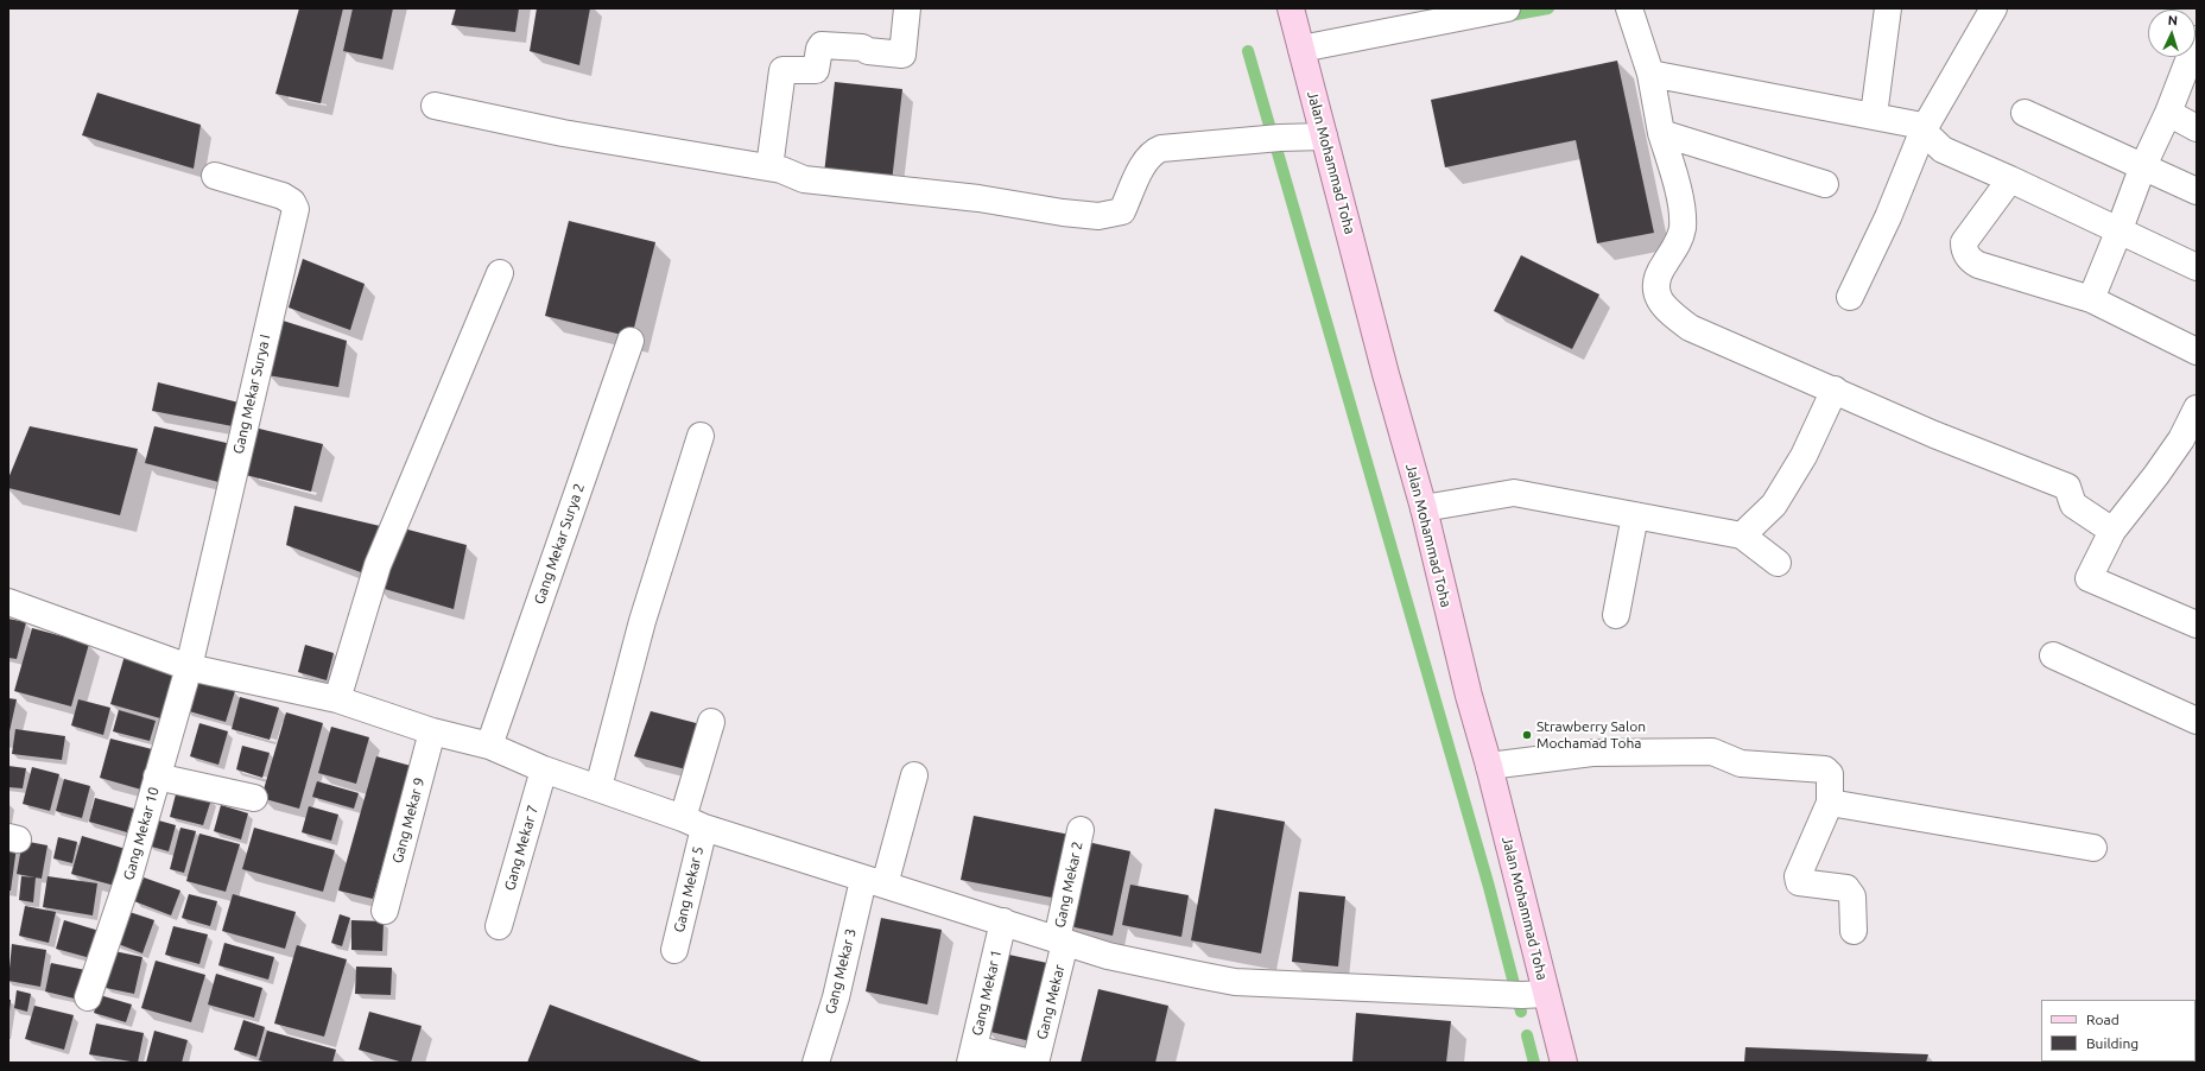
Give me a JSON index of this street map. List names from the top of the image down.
{
  "streets": {
    "main road": ["Jalan Mohammad Toha"],
    "street": [
      "Gang Mekar Surya I",
      "Gang Mekar Surya 2",
      "Gang Mekar 9",
      "Gang Mekar 10",
      "Gang Mekar 7",
      "Gang Mekar 2",
      "Gang Mekar 5",
      "Gang Mekar 3",
      "Gang Mekar 1",
      "Gang Mekar"
    ]
  },
  "crossings": [
    ["Gang Mekar Surya I", "Gang Mekar 10"],
    ["Gang Mekar 2", "Gang Mekar"]
  ],
  "places": ["Strawberry Salon Mochamad Toha"],
  "legend": ["Road", "Building"],
  "north": "top"
}
